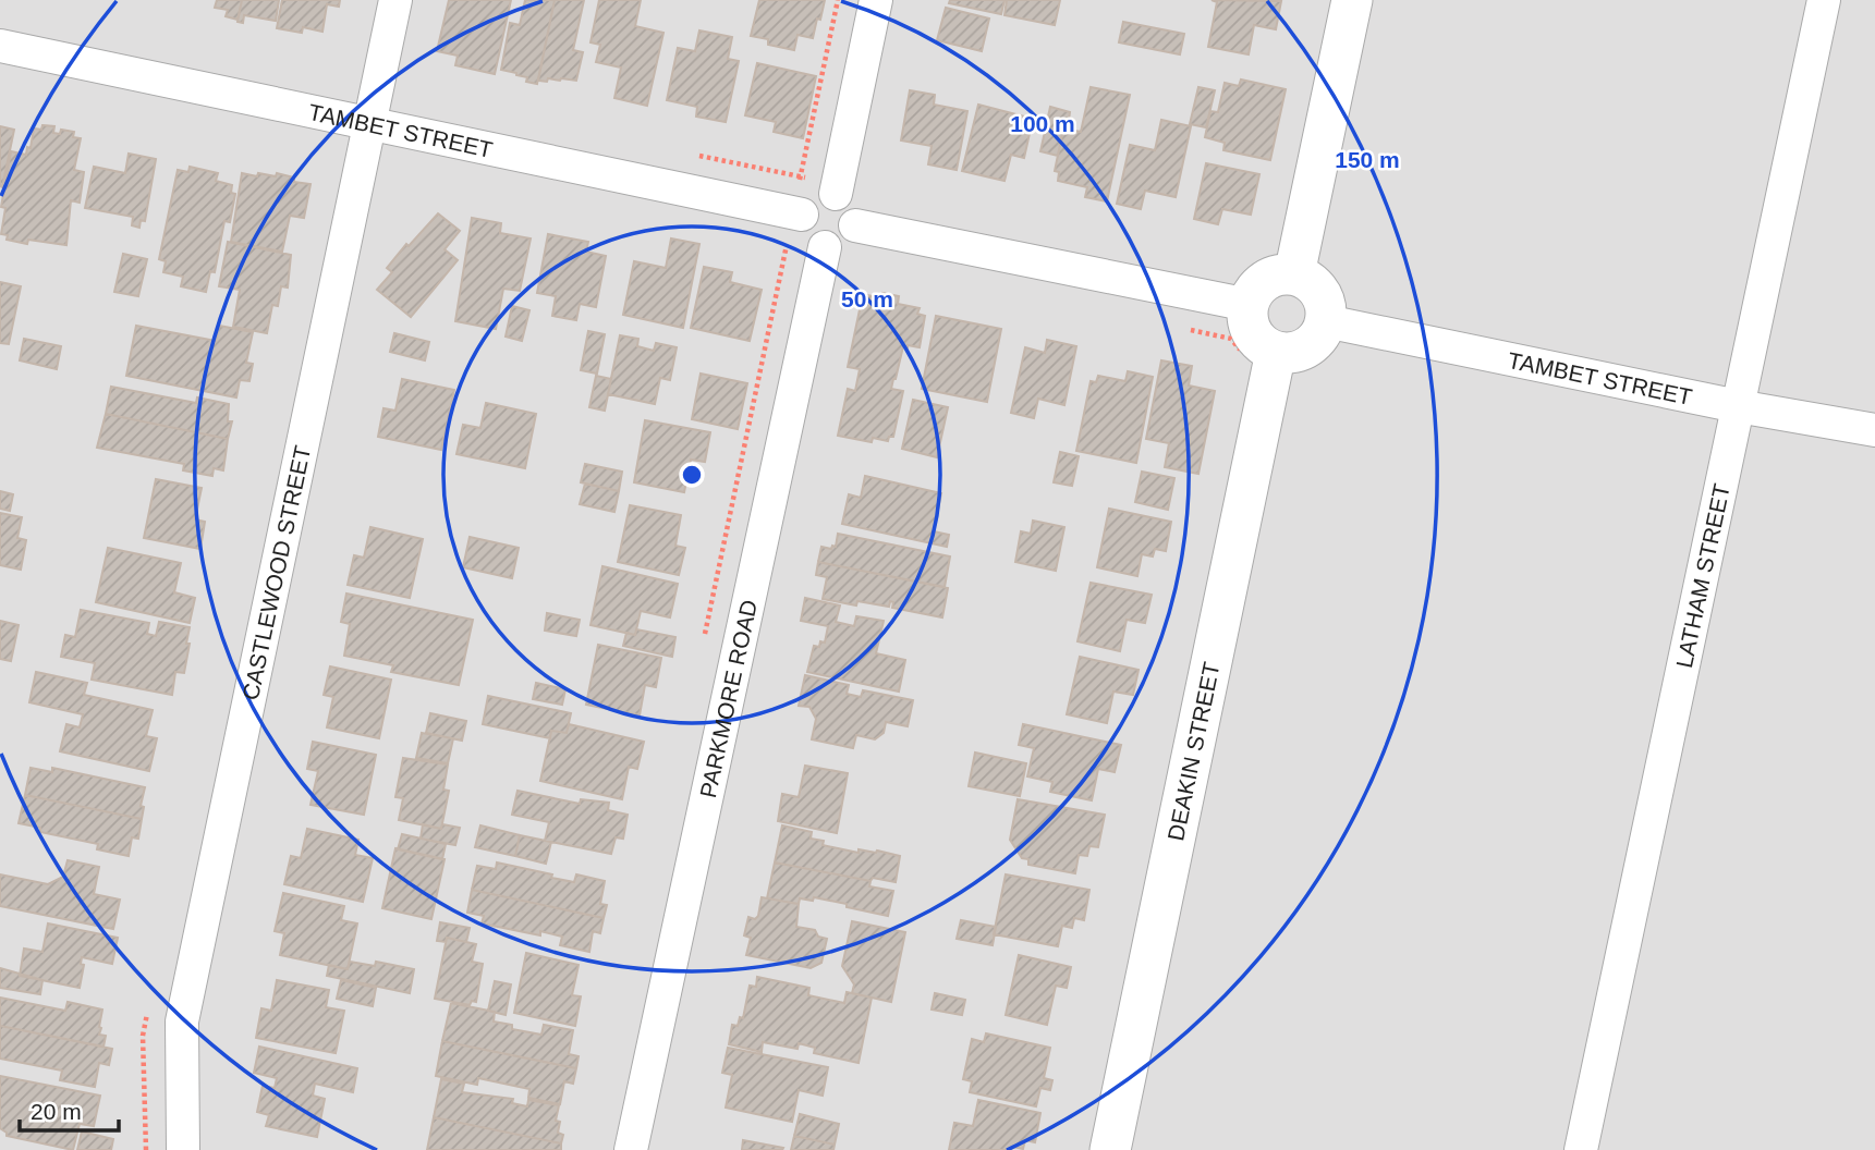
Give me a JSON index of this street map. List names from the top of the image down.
{
  "streets": {
    "street": [
      "TAMBET STREET",
      "CASTLEWOOD STREET",
      "LATHAM STREET",
      "PARKMORE ROAD",
      "DEAKIN STREET"
    ]
  },
  "crossings": [
    ["TAMBET STREET", "CASTLEWOOD STREET"],
    ["TAMBET STREET", "LATHAM STREET"],
    ["TAMBET STREET", "PARKMORE ROAD"],
    ["TAMBET STREET", "DEAKIN STREET"]
  ],
  "scale_bar": "20 m",
  "rings": ["100 m", "150 m", "50 m"]
}
